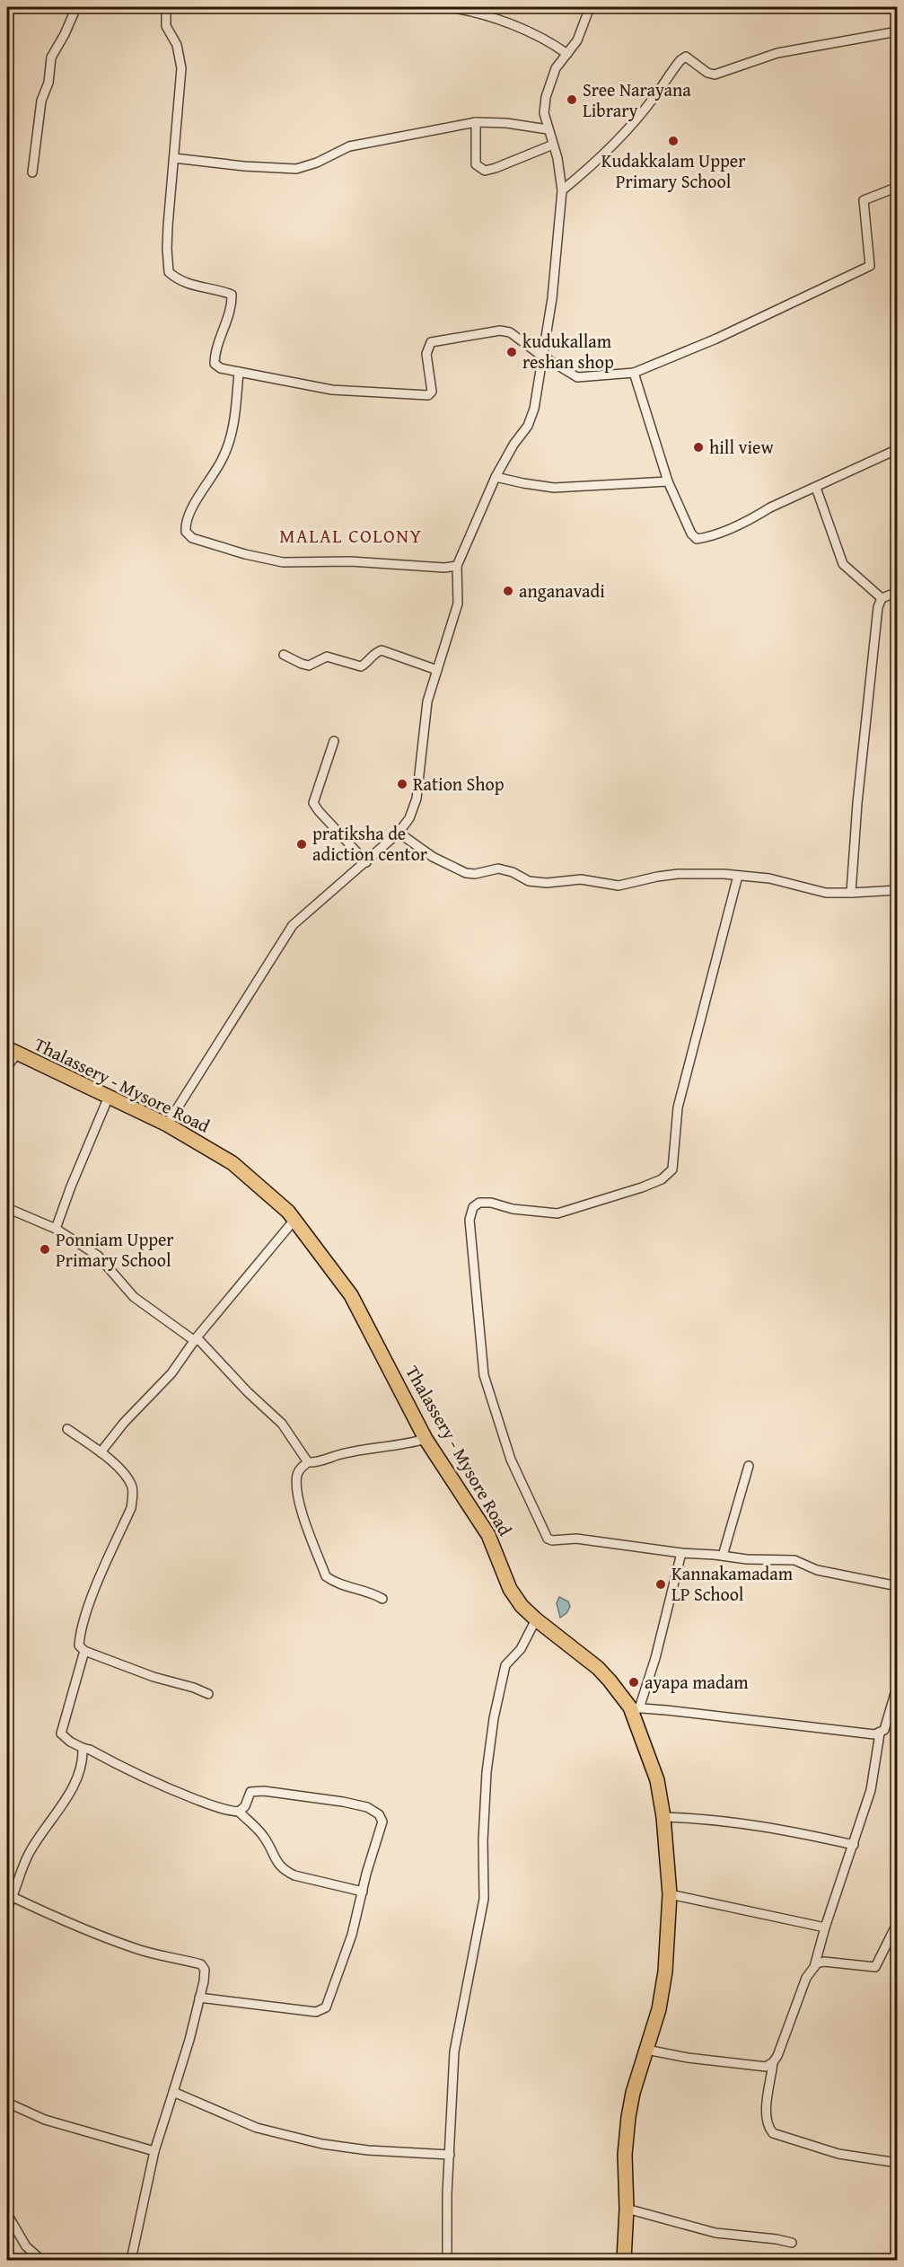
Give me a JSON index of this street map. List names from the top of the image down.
{
  "streets": {
    "main road": ["Thalassery - Mysore Road"]
  },
  "districts": ["MALAL COLONY"],
  "places": [
    "Sree Narayana Library",
    "Kudakkalam Upper Primary School",
    "kudukallam reshan shop",
    "hill view",
    "anganavadi",
    "Ration Shop",
    "pratiksha de adiction centor",
    "Ponniam Upper Primary School",
    "Kannakamadam LP School",
    "ayapa madam"
  ]
}
